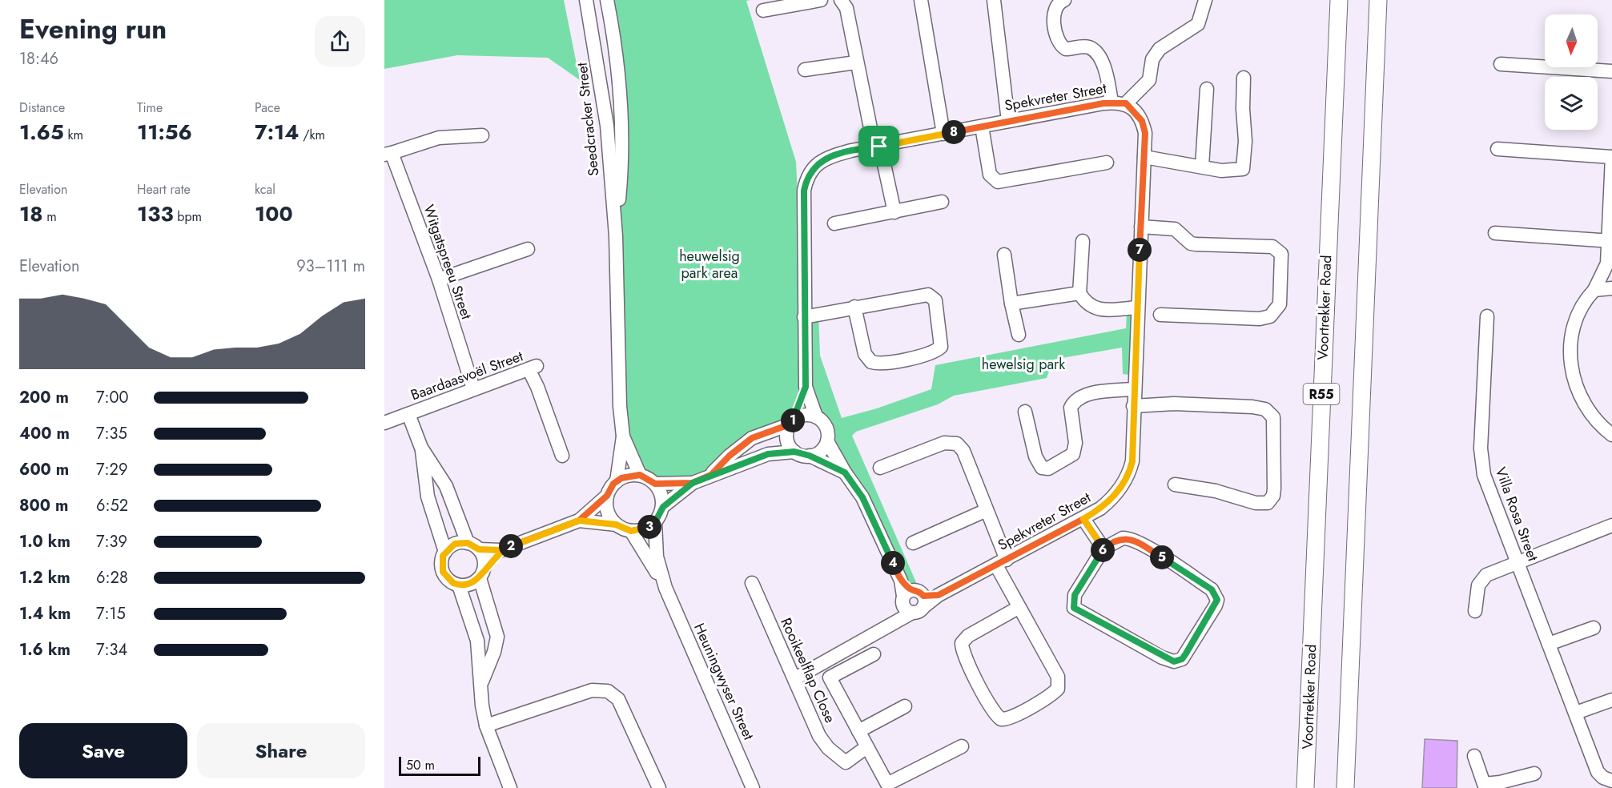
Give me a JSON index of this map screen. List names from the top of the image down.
{
  "streets": {
    "main road": ["Voortrekker Road", "R55"],
    "street": [
      "Spekvreter Street",
      "Seedcracker Street",
      "Witgatspreeu Street",
      "Baardaasvoël Street",
      "Villa Rosa Street",
      "Rooikeelflap Close",
      "Heuningwyser Street"
    ]
  },
  "crossings": [
    ["Spekvreter Street", "Rooikeelflap Close"],
    ["Seedcracker Street", "Heuningwyser Street"],
    ["Witgatspreeu Street", "Baardaasvoël Street"]
  ],
  "parks": ["heuwelsig park area", "hewelsig park"],
  "scale_bar": "50 m",
  "north": "bottom",
  "page": {
    "heading": ["Evening run", "18:46"],
    "stats": [
      ["Distance", "1.65 km"],
      ["Time", "11:56"],
      ["Pace", "7:14 /km"],
      ["Elevation", "18 m"],
      ["Heart rate", "133 bpm"],
      ["kcal", "100"]
    ],
    "pins": [
      "8",
      "7",
      "1",
      "3",
      "2",
      "6",
      "5",
      "4"
    ],
    "chart": ["Elevation", "93–111 m"],
    "list": [
      {
        "name": "200 m",
        "note": "7:00"
      },
      {
        "name": "400 m",
        "note": "7:35"
      },
      {
        "name": "600 m",
        "note": "7:29"
      },
      {
        "name": "800 m",
        "note": "6:52"
      },
      {
        "name": "1.0 km",
        "note": "7:39"
      },
      {
        "name": "1.2 km",
        "note": "6:28"
      },
      {
        "name": "1.4 km",
        "note": "7:15"
      },
      {
        "name": "1.6 km",
        "note": "7:34"
      }
    ],
    "buttons": ["Save", "Share"],
    "scale": "50 m"
  }
}
